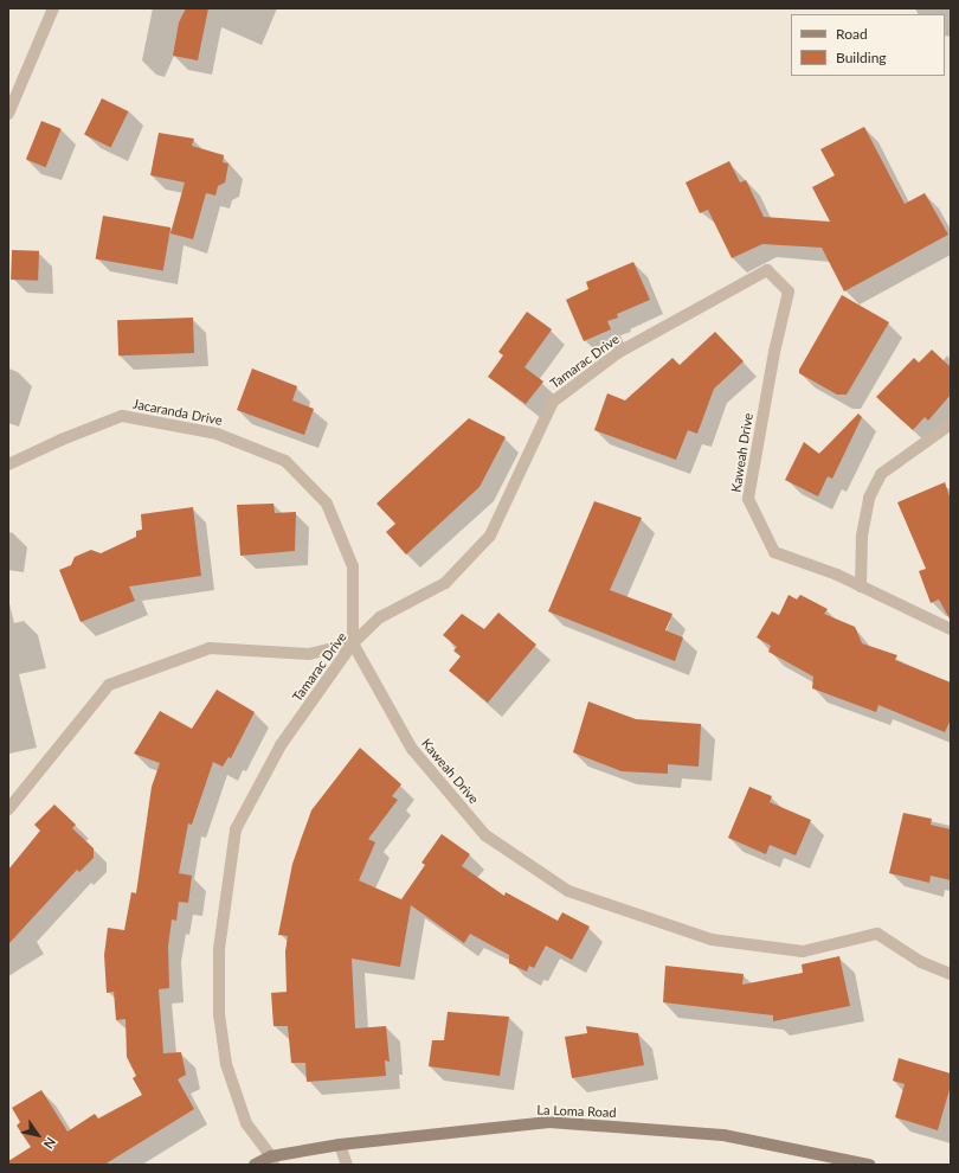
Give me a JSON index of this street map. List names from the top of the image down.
{
  "streets": {
    "street": [
      "Tamarac Drive",
      "Jacaranda Drive",
      "Kaweah Drive",
      "La Loma Road"
    ]
  },
  "crossings": [
    ["Tamarac Drive", "Jacaranda Drive"],
    ["Tamarac Drive", "Kaweah Drive"],
    ["Tamarac Drive", "La Loma Road"],
    ["Jacaranda Drive", "Kaweah Drive"]
  ],
  "legend": ["Road", "Building"],
  "north": "bottom right"
}
